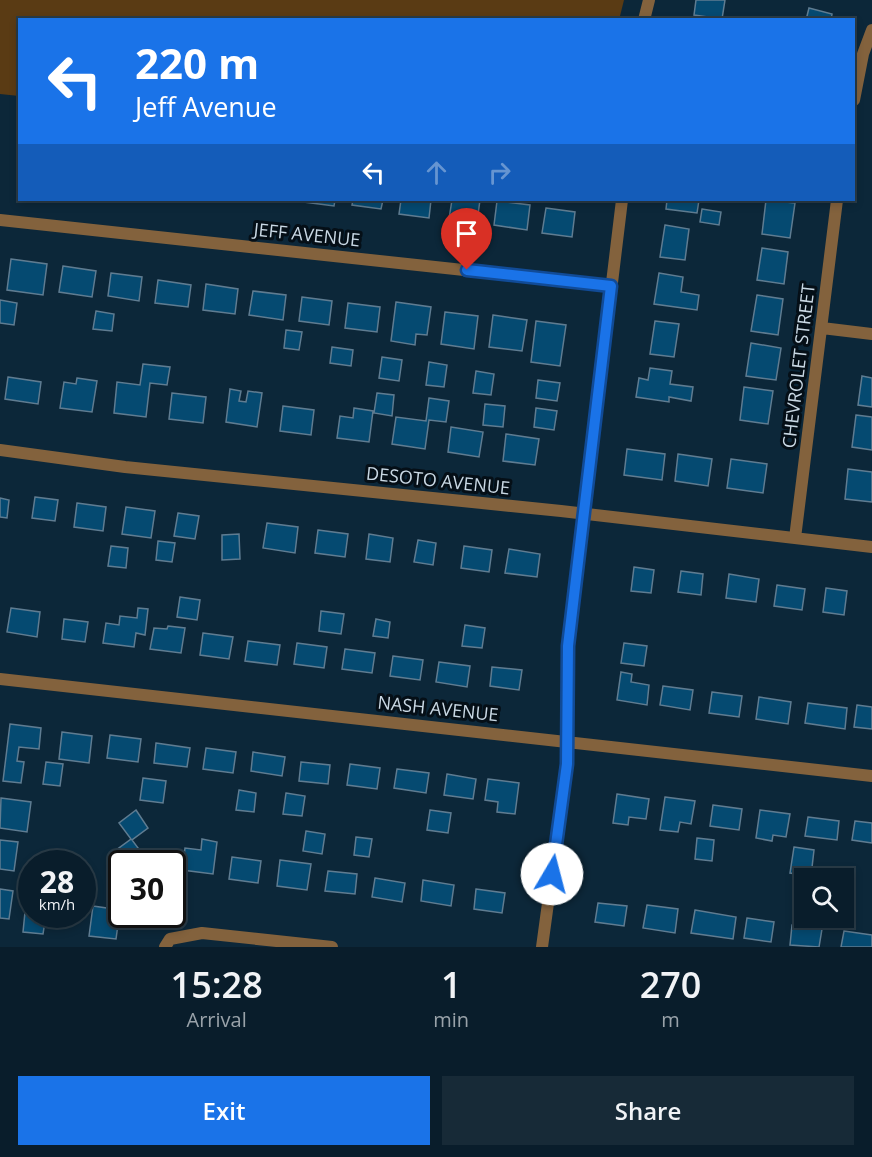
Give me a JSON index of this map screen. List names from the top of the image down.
{
  "streets": {
    "street": [
      "JEFF AVENUE",
      "CHEVROLET STREET",
      "DESOTO AVENUE",
      "NASH AVENUE"
    ]
  },
  "crossings": [
    ["CHEVROLET STREET", "DESOTO AVENUE"]
  ],
  "page": {
    "turn": ["220 m", "Jeff Avenue"],
    "speed": "28 km/h",
    "limit": "30",
    "eta": [
      "15:28",
      "Arrival",
      "1",
      "min",
      "270",
      "m"
    ],
    "buttons": ["Exit", "Share"]
  }
}
